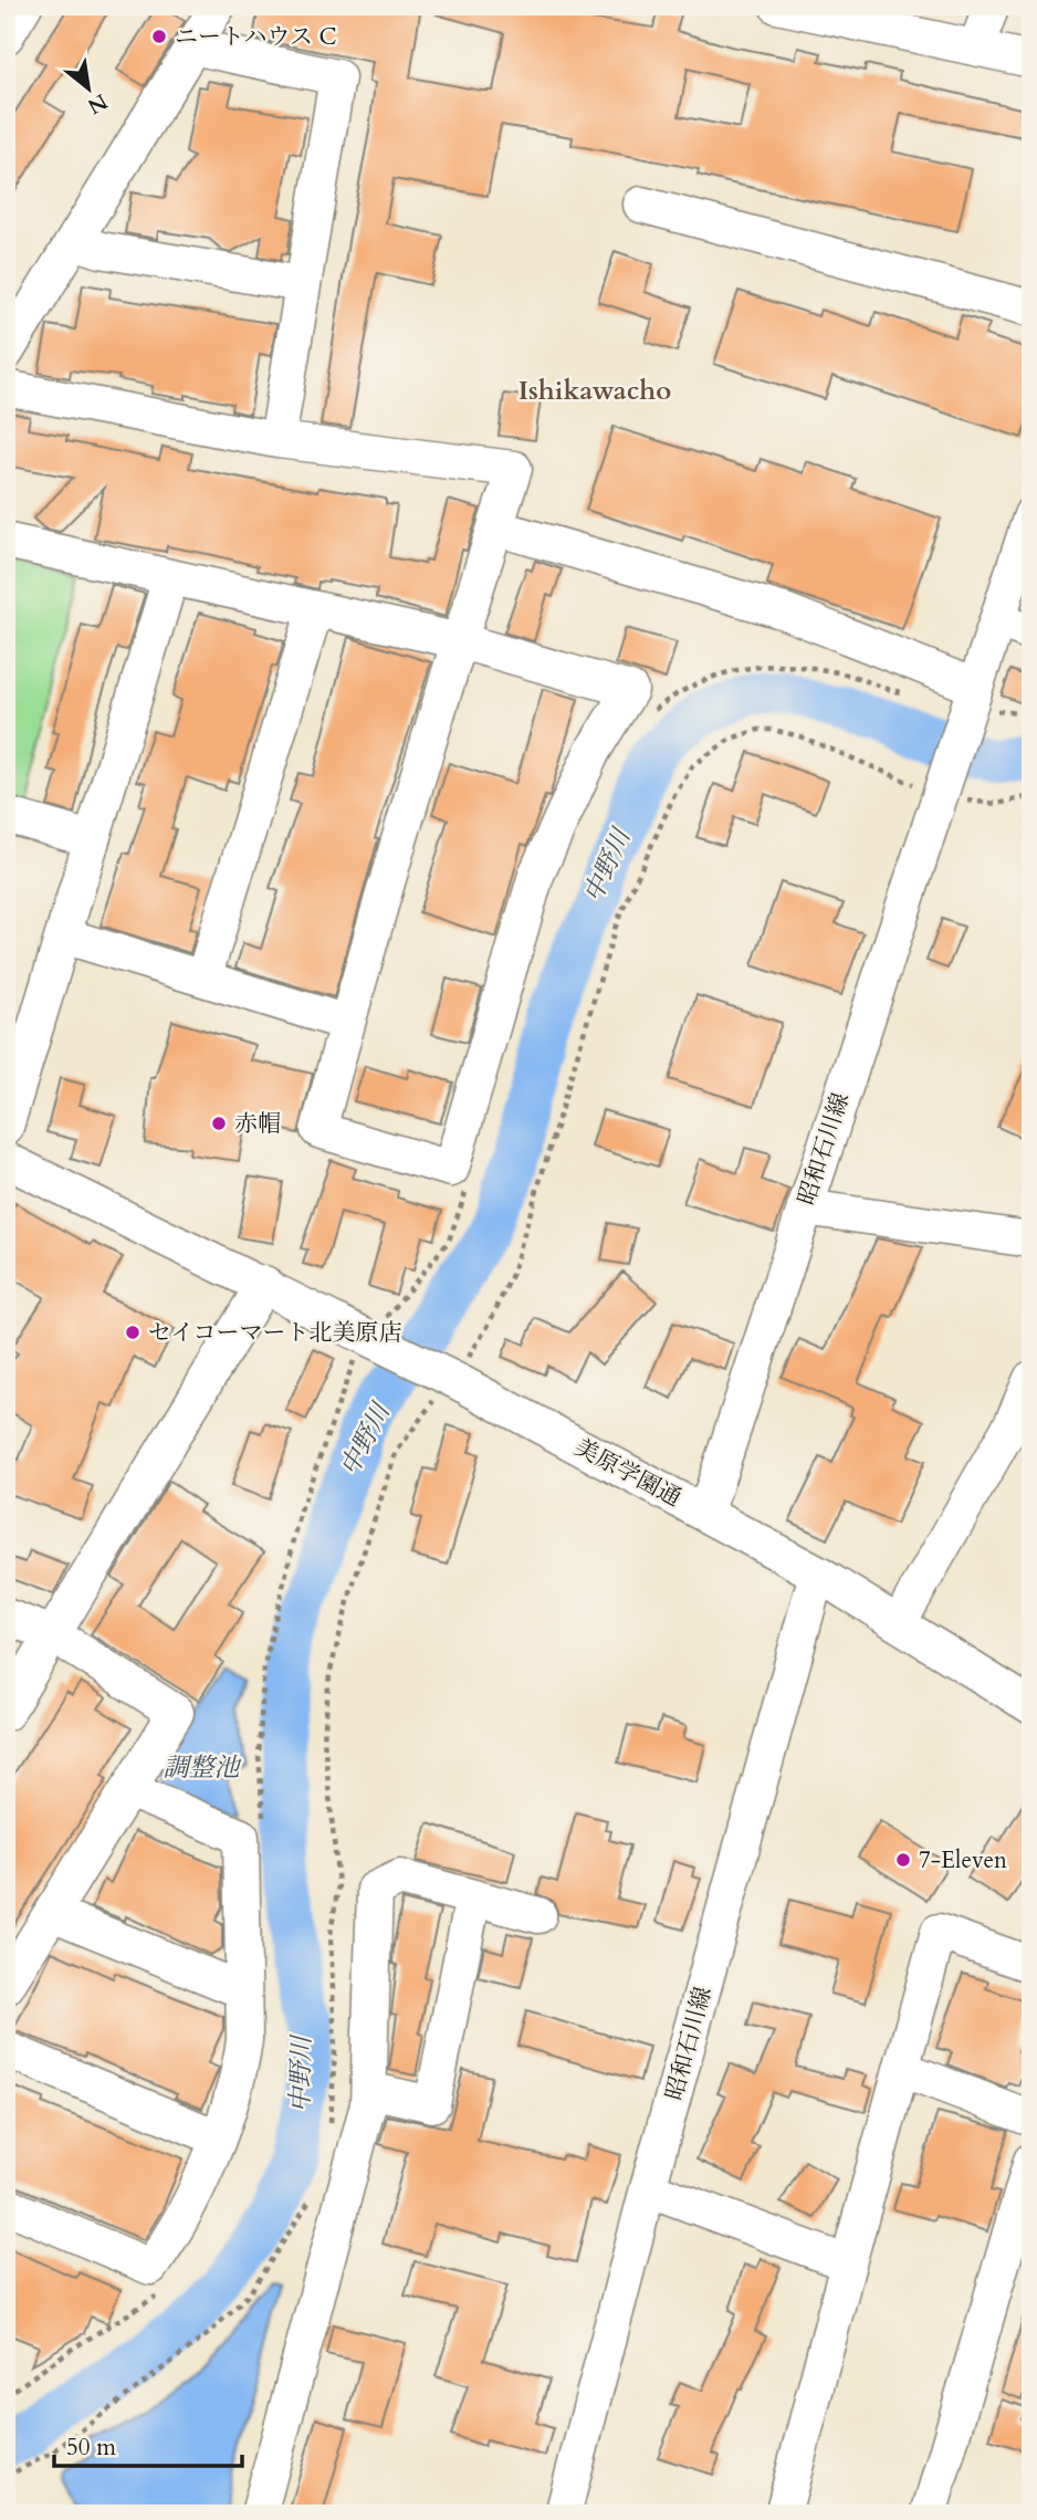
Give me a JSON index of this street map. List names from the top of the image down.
{
  "streets": {
    "street": ["昭和石川線", "美原学園通"]
  },
  "crossings": [
    ["昭和石川線", "美原学園通"]
  ],
  "districts": ["Ishikawacho"],
  "water": ["中野川", "調整池"],
  "places": [
    "ニートハウス C",
    "赤帽",
    "セイコーマート北美原店",
    "7-Eleven"
  ],
  "scale_bar": "50 m",
  "north": "bottom right"
}
